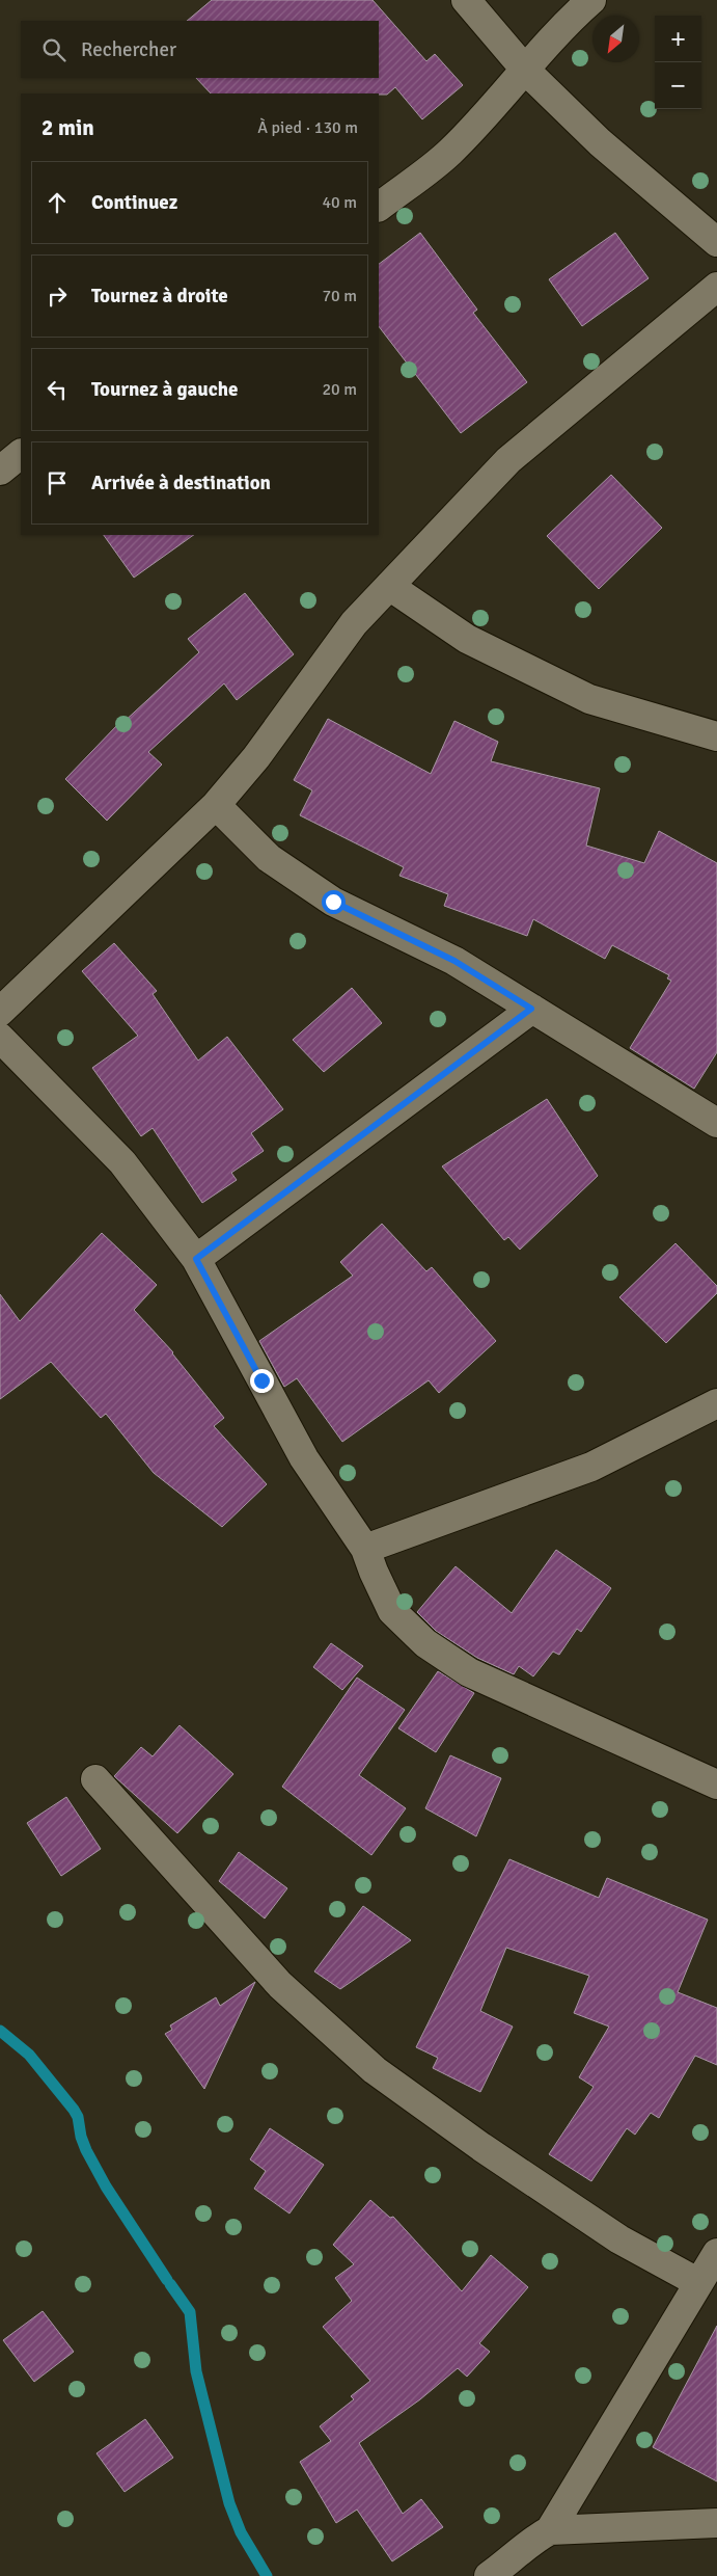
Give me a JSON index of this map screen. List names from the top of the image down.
{
  "north": "bottom left",
  "page": {
    "map_buttons": ["+", "−"],
    "search": "Rechercher",
    "heading": ["2 min", "À pied · 130 m"],
    "list": [
      ["Continuez", "40 m"],
      ["Tournez à droite", "70 m"],
      ["Tournez à gauche", "20 m"],
      "Arrivée à destination"
    ]
  }
}
